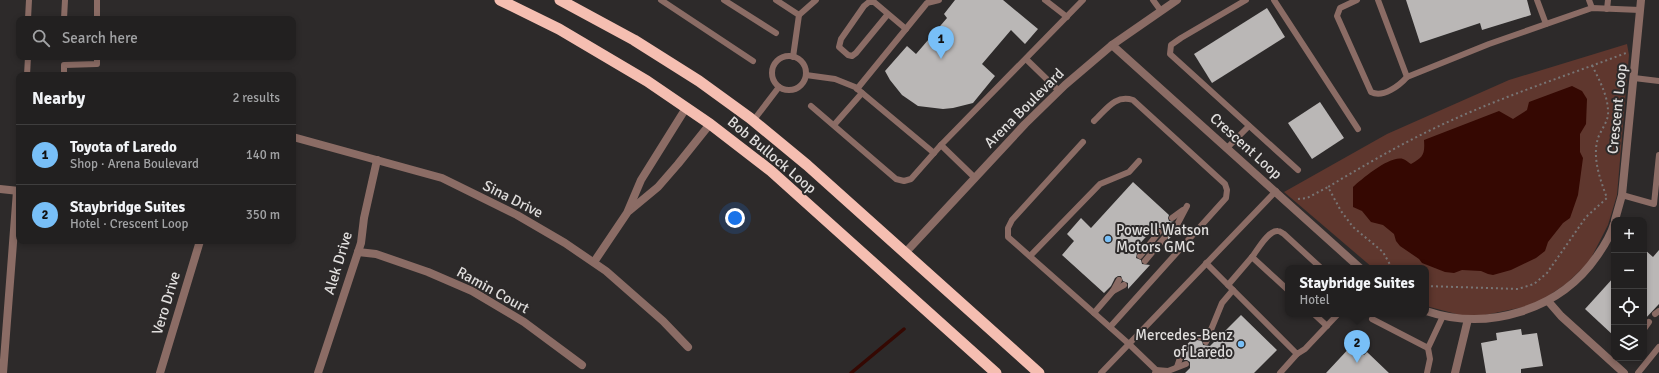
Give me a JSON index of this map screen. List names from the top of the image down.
{
  "streets": {
    "highway": ["Bob Bullock Loop"],
    "street": [
      "Arena Boulevard",
      "Crescent Loop",
      "Sina Drive",
      "Alek Drive",
      "Ramin Court",
      "Vero Drive"
    ]
  },
  "crossings": [
    ["Arena Boulevard", "Crescent Loop"],
    ["Arena Boulevard", "Bob Bullock Loop"],
    ["Sina Drive", "Alek Drive"],
    ["Alek Drive", "Ramin Court"]
  ],
  "places": ["Powell Watson Motors GMC", "Mercedes-Benz of Laredo"],
  "page": {
    "search": "Search here",
    "pins": ["1", "2"],
    "heading": ["Nearby", "2 results"],
    "list": [
      {
        "mark": "1",
        "name": "Toyota of Laredo",
        "note": "Shop · Arena Boulevard",
        "value": "140 m"
      },
      {
        "mark": "2",
        "name": "Staybridge Suites",
        "note": "Hotel · Crescent Loop",
        "value": "350 m"
      }
    ],
    "map_buttons": ["+", "−"],
    "popup": ["Staybridge Suites", "Hotel"]
  }
}
